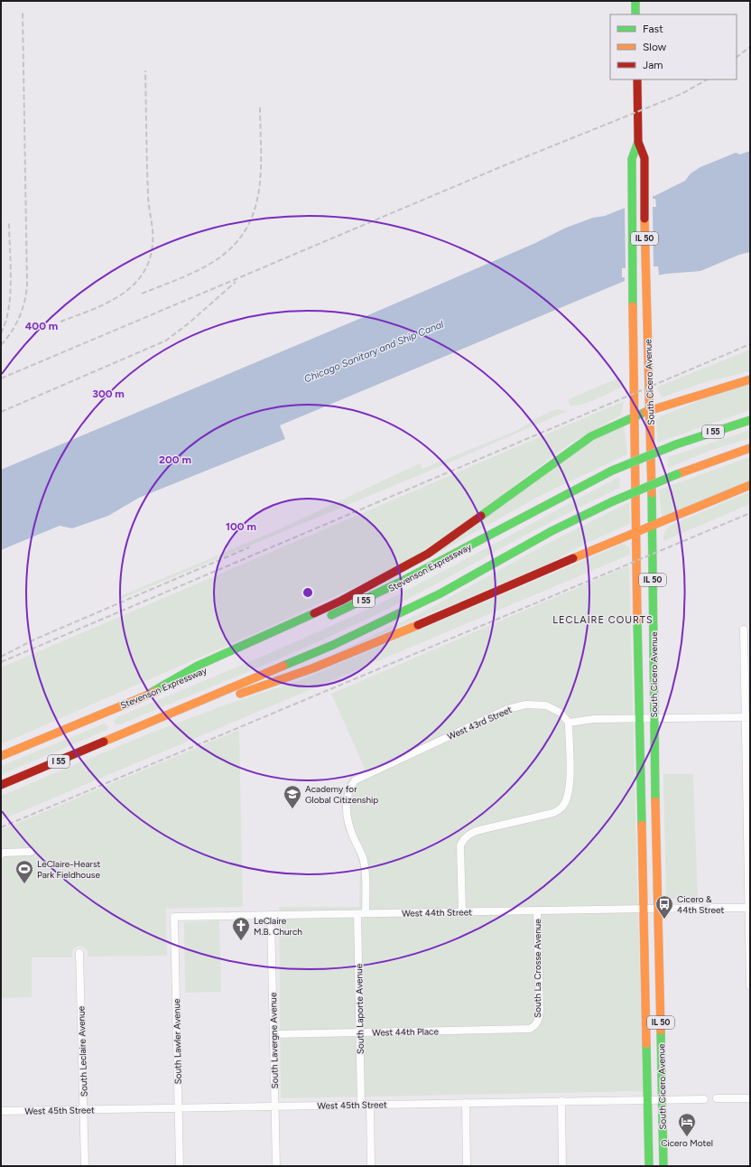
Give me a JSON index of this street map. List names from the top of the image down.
{
  "streets": {
    "main road": [
      "IL 50",
      "South Cicero Avenue",
      "I 55",
      "Stevenson Expressway"
    ],
    "street": [
      "West 43rd Street",
      "West 44th Street",
      "South La Crosse Avenue",
      "South Laporte Avenue",
      "West 44th Place",
      "South Lavergne Avenue",
      "South Lawler Avenue",
      "South Leclaire Avenue",
      "West 45th Street"
    ]
  },
  "crossings": [
    ["South Cicero Avenue", "West 44th Street"],
    ["South Cicero Avenue", "West 45th Street"],
    ["West 43rd Street", "West 44th Street"],
    ["West 44th Street", "South La Crosse Avenue"],
    ["West 44th Street", "South Laporte Avenue"],
    ["West 44th Street", "South Lavergne Avenue"],
    ["West 44th Street", "South Lawler Avenue"],
    ["South La Crosse Avenue", "West 44th Place"],
    ["South Laporte Avenue", "West 44th Place"],
    ["South Laporte Avenue", "West 45th Street"],
    ["West 44th Place", "South Lavergne Avenue"],
    ["South Lavergne Avenue", "West 45th Street"],
    ["South Lawler Avenue", "West 45th Street"],
    ["South Leclaire Avenue", "West 45th Street"]
  ],
  "districts": ["LECLAIRE COURTS"],
  "water": ["Chicago Sanitary and Ship Canal"],
  "places": {
    "school or university": ["Academy for Global Citizenship"],
    "sports": ["LeClaire-Hearst Park Fieldhouse"],
    "bus stop": ["Cicero & 44th Street"],
    "church": ["LeClaire M.B. Church"],
    "hotel": ["Cicero Motel"]
  },
  "legend": ["Fast", "Slow", "Jam"],
  "rings": [
    "400 m",
    "300 m",
    "200 m",
    "100 m"
  ]
}
